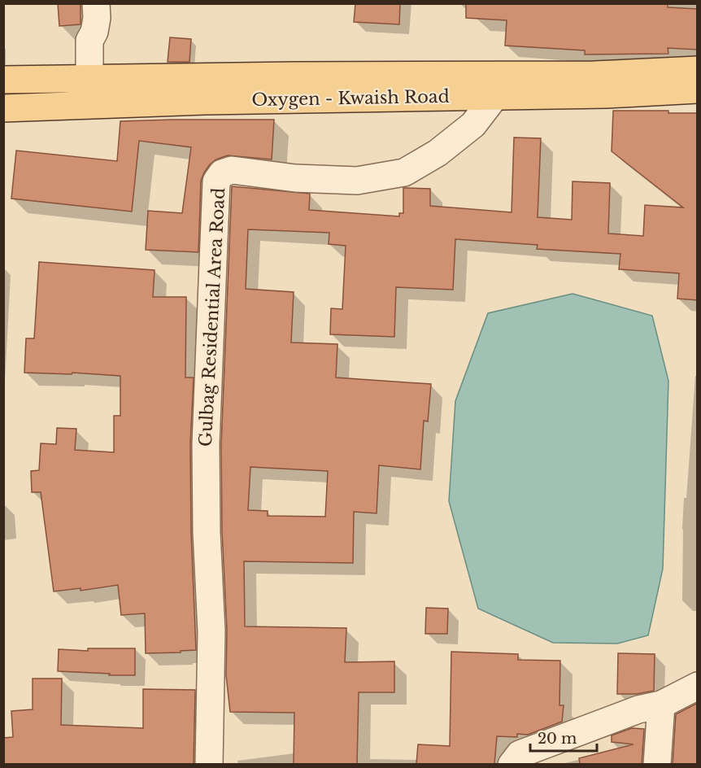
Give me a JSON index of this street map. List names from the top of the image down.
{
  "streets": {
    "main road": ["Oxygen - Kwaish Road"],
    "street": ["Gulbag Residential Area Road"]
  },
  "crossings": [
    ["Oxygen - Kwaish Road", "Gulbag Residential Area Road"]
  ],
  "scale_bar": "20 m"
}
